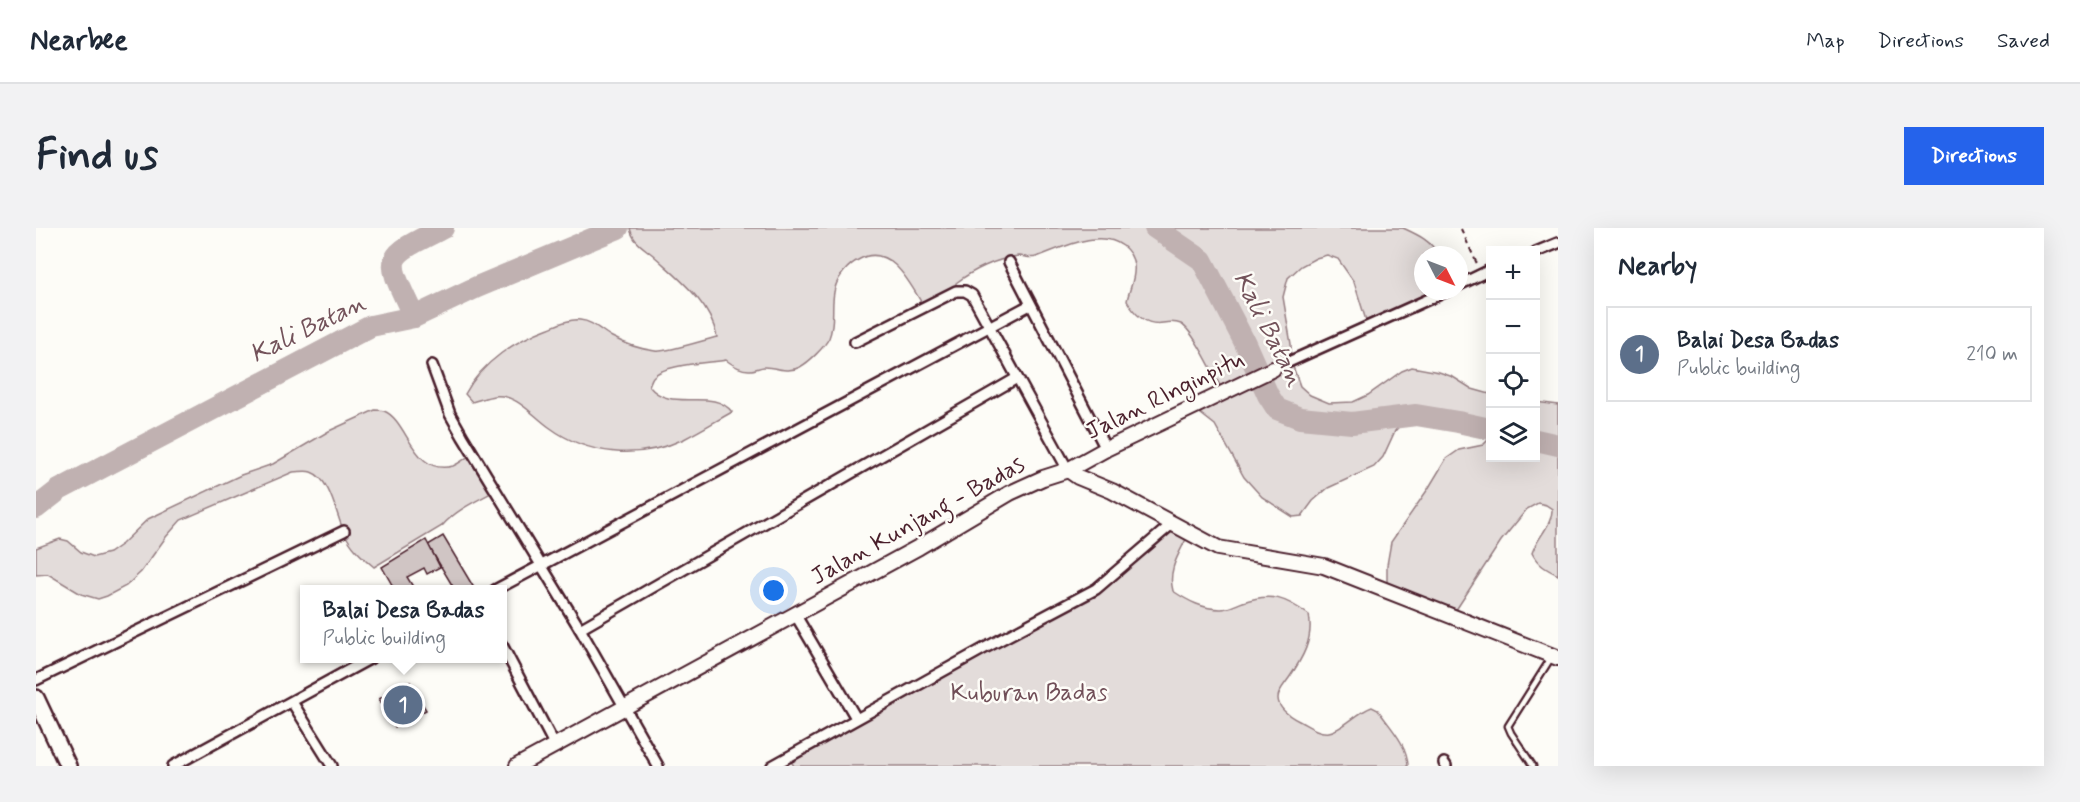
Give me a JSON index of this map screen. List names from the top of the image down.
{
  "streets": {
    "main road": ["Jalan RInginpitu", "Jalan Kunjang - Badas"]
  },
  "crossings": [
    ["Jalan RInginpitu", "Jalan Kunjang - Badas"]
  ],
  "water": ["Kali Batan"],
  "parks": ["Kuburan Badas"],
  "north": "bottom right",
  "page": {
    "header": "Nearbee",
    "nav": ["Map", "Directions", "Saved"],
    "buttons": "Directions",
    "title": "Find us",
    "heading": "Nearby",
    "map_buttons": ["+", "−"],
    "list": [
      {
        "mark": "1",
        "name": "Balai Desa Badas",
        "note": "Public building",
        "value": "210 m"
      }
    ],
    "popup": ["Balai Desa Badas", "Public building"],
    "pins": "1"
  }
}
